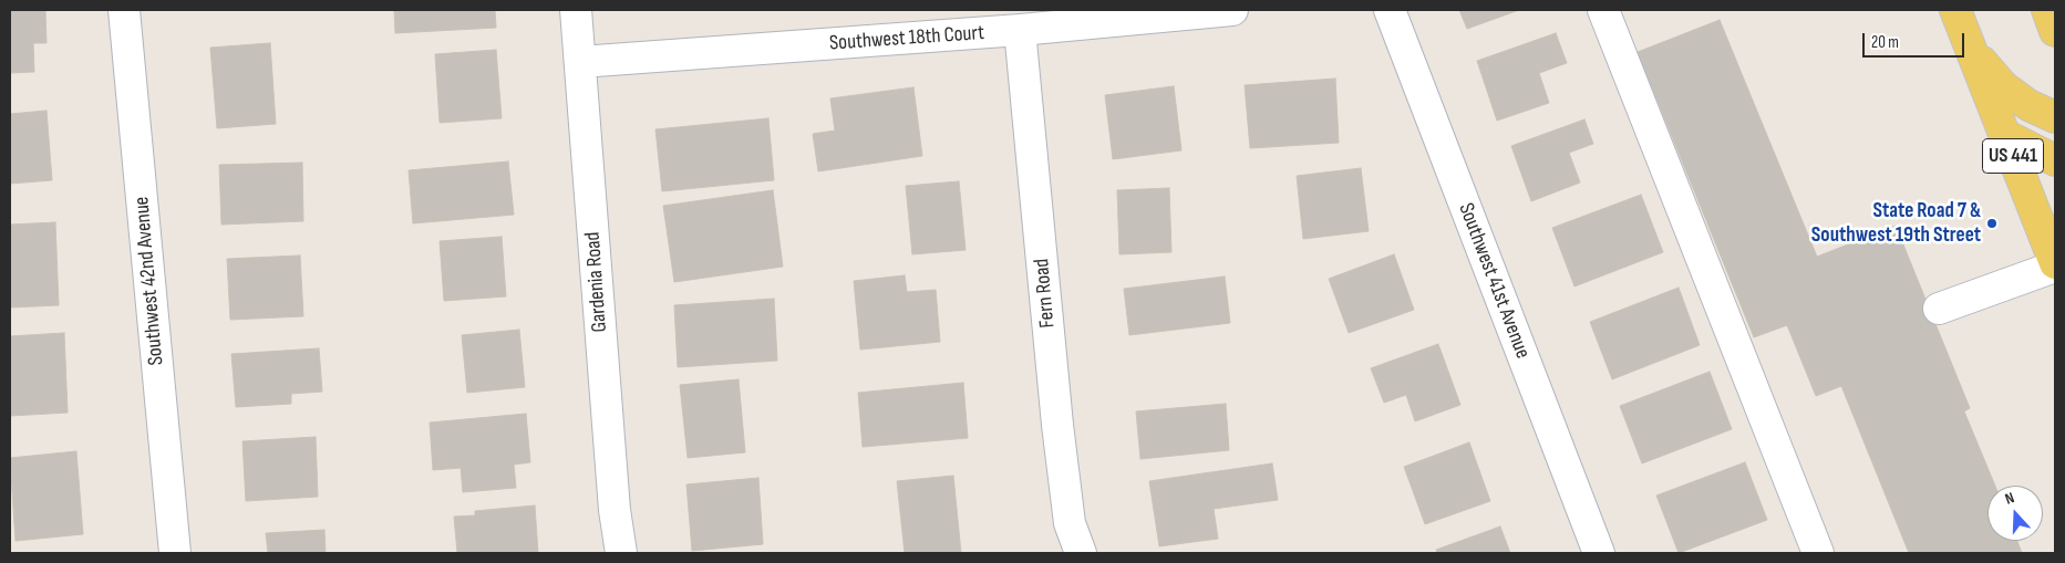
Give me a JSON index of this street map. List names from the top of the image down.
{
  "streets": {
    "main road": ["US 441"],
    "street": [
      "Southwest 18th Court",
      "Southwest 42nd Avenue",
      "Southwest 41st Avenue",
      "Gardenia Road",
      "Fern Road"
    ]
  },
  "crossings": [
    ["Southwest 18th Court", "Gardenia Road"],
    ["Southwest 18th Court", "Fern Road"]
  ],
  "places": ["State Road 7 & Southwest 19th Street"],
  "scale_bar": "20 m",
  "north": "top"
}
